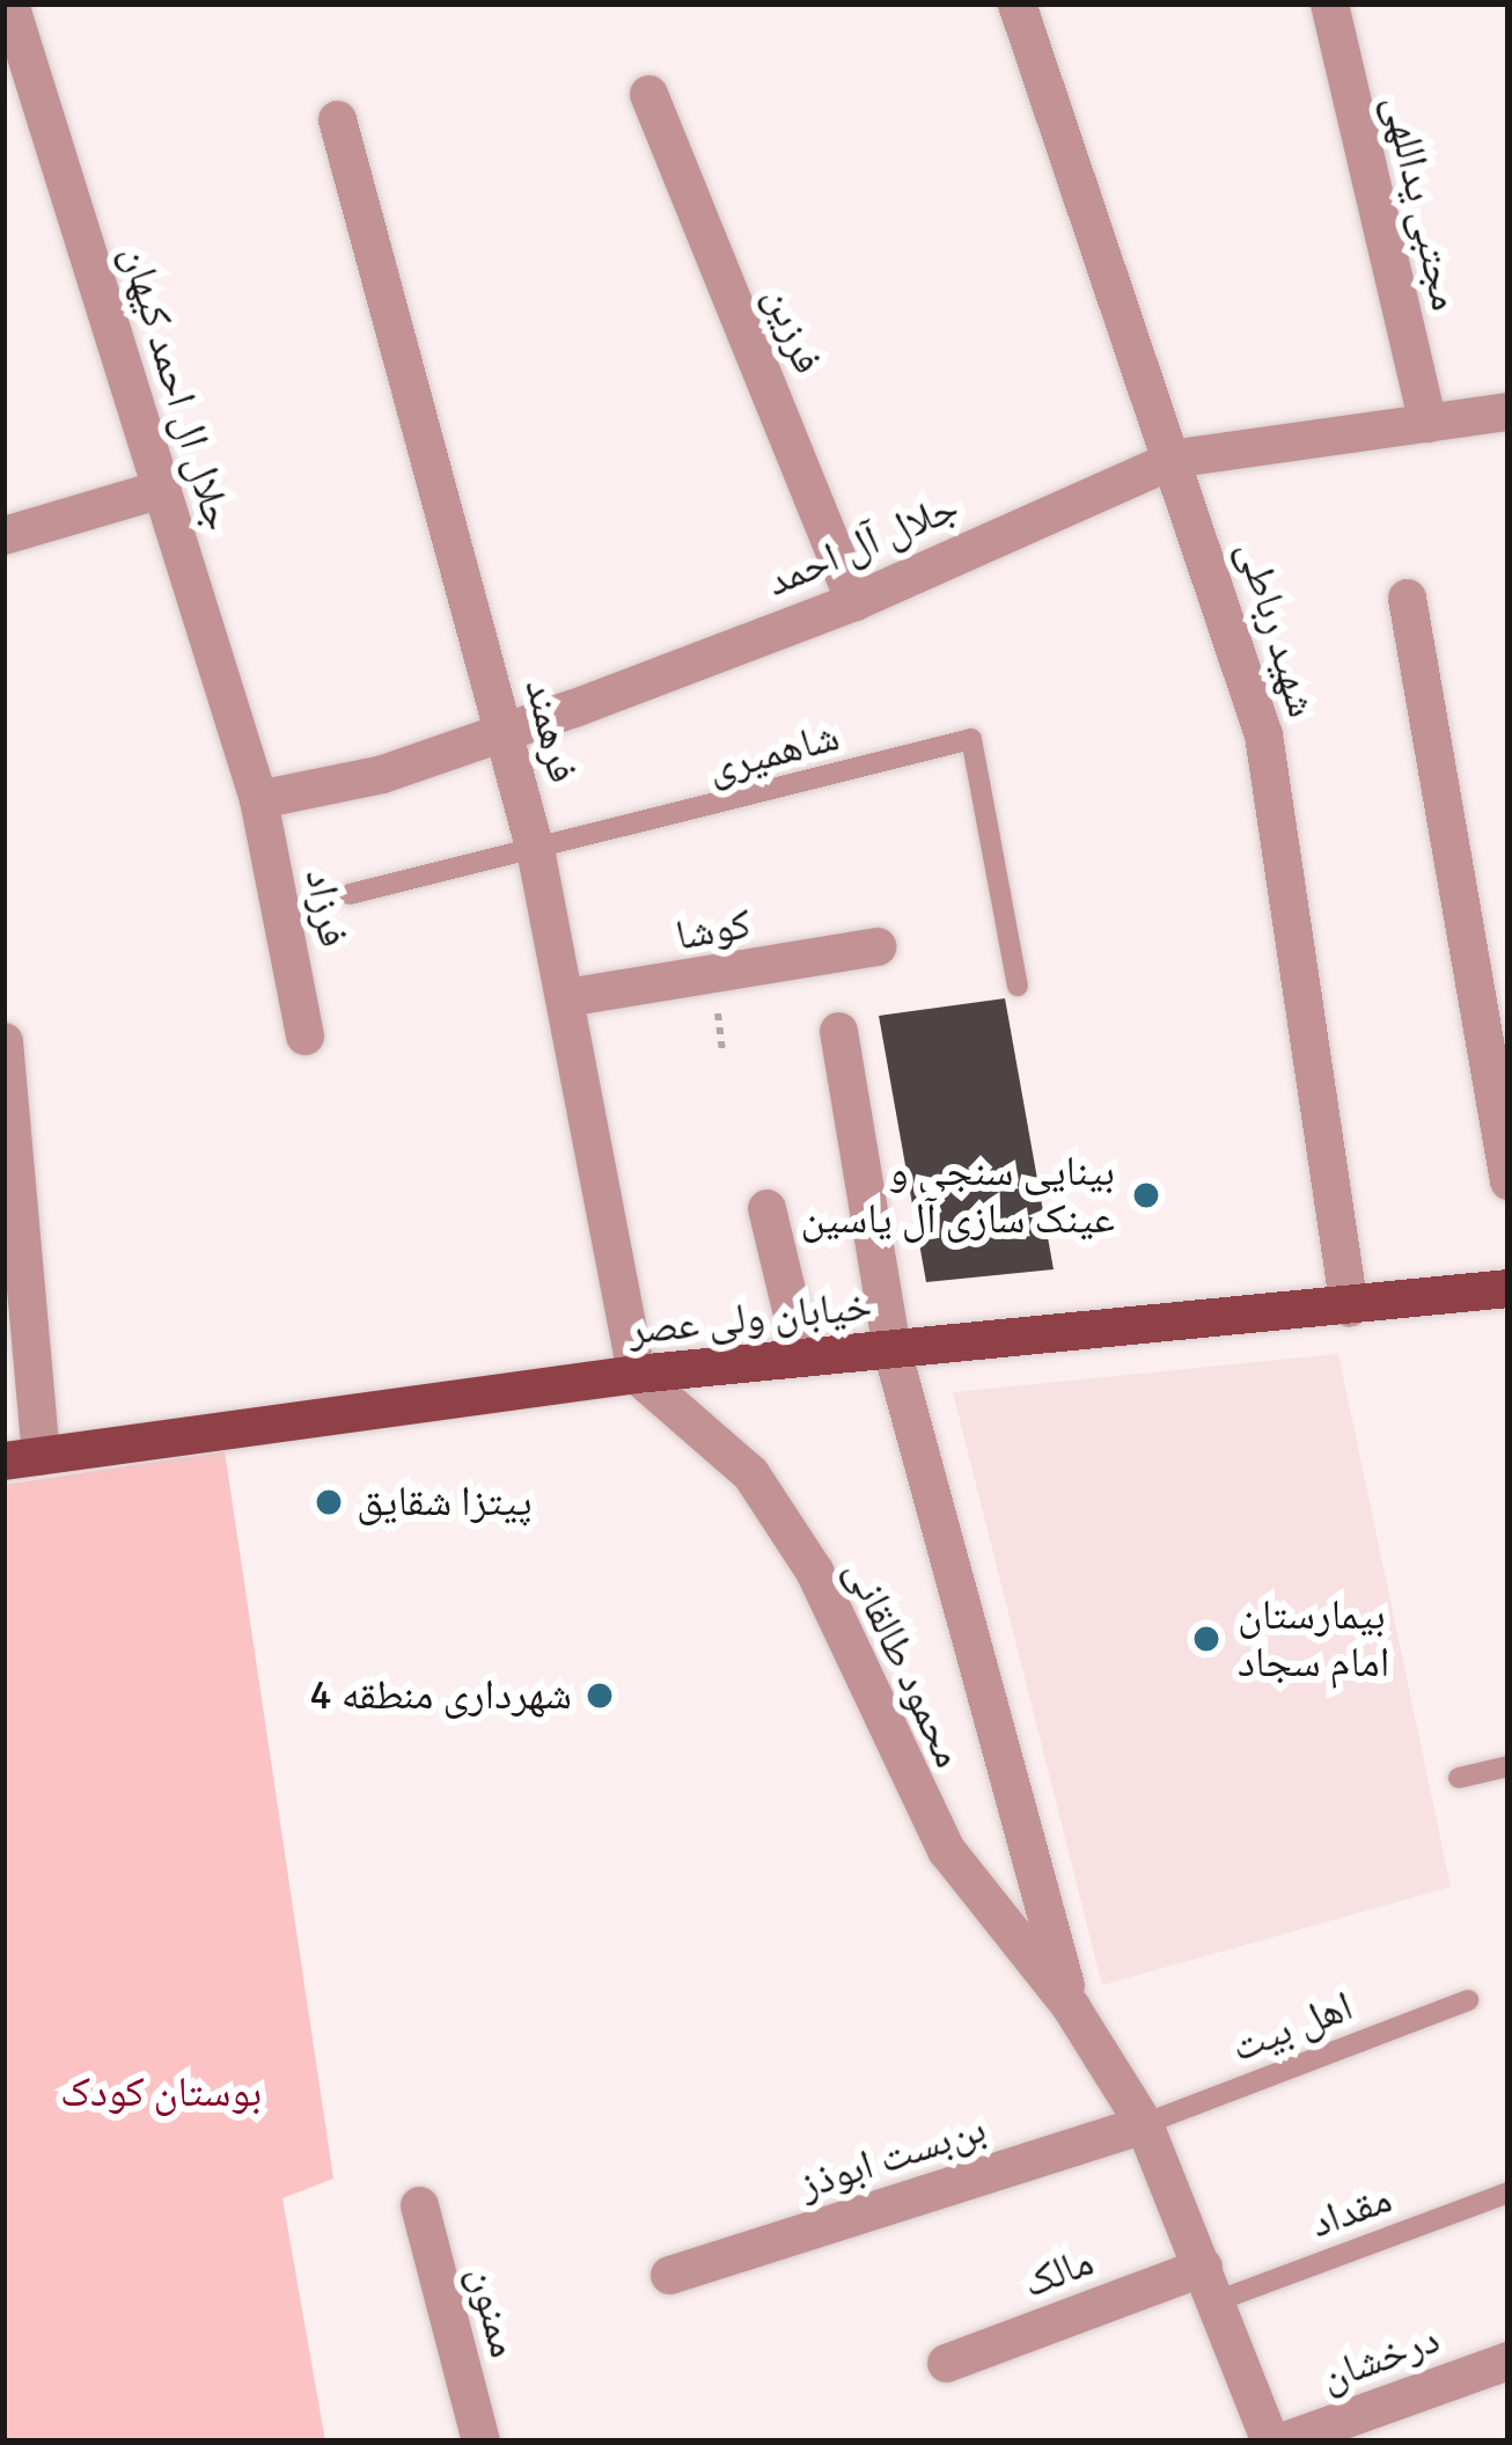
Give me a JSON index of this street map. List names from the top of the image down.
{
  "streets": {
    "main road": ["خیابان ولی عصر"],
    "street": [
      "مجتبی یداللهی",
      "فرزین",
      "جلال ال احمد کیهان",
      "جلال آل احمد",
      "شهید رباطی",
      "فرهمند",
      "فرزاد",
      "کوشا",
      "محمود طالقانی",
      "بن‌بست ابوذز",
      "مالک",
      "ممنون",
      "درخشان"
    ],
    "lane": ["شاهمیری", "اهل بیت", "مقداد"]
  },
  "crossings": [
    ["مجتبی یداللهی", "جلال آل احمد"],
    ["فرزین", "جلال آل احمد"],
    ["جلال ال احمد کیهان", "جلال آل احمد"],
    ["جلال ال احمد کیهان", "فرزاد"],
    ["جلال آل احمد", "شهید رباطی"],
    ["جلال آل احمد", "فرهمند"],
    ["جلال آل احمد", "فرزاد"],
    ["شهید رباطی", "خیابان ولی عصر"],
    ["فرهمند", "شاهمیری"],
    ["فرهمند", "کوشا"],
    ["فرهمند", "خیابان ولی عصر"],
    ["فرهمند", "محمود طالقانی"],
    ["خیابان ولی عصر", "محمود طالقانی"],
    ["محمود طالقانی", "اهل بیت"],
    ["محمود طالقانی", "بن‌بست ابوذز"],
    ["محمود طالقانی", "مقداد"],
    ["محمود طالقانی", "مالک"],
    ["اهل بیت", "بن‌بست ابوذز"],
    ["مقداد", "مالک"]
  ],
  "parks": ["بوستان کودک"],
  "places": [
    "بینایی سنجی و عینک سازی آل یاسین",
    "پیتزا شقایق",
    "بیمارستان امام سجاد",
    "شهرداری منطقه 4"
  ]
}
